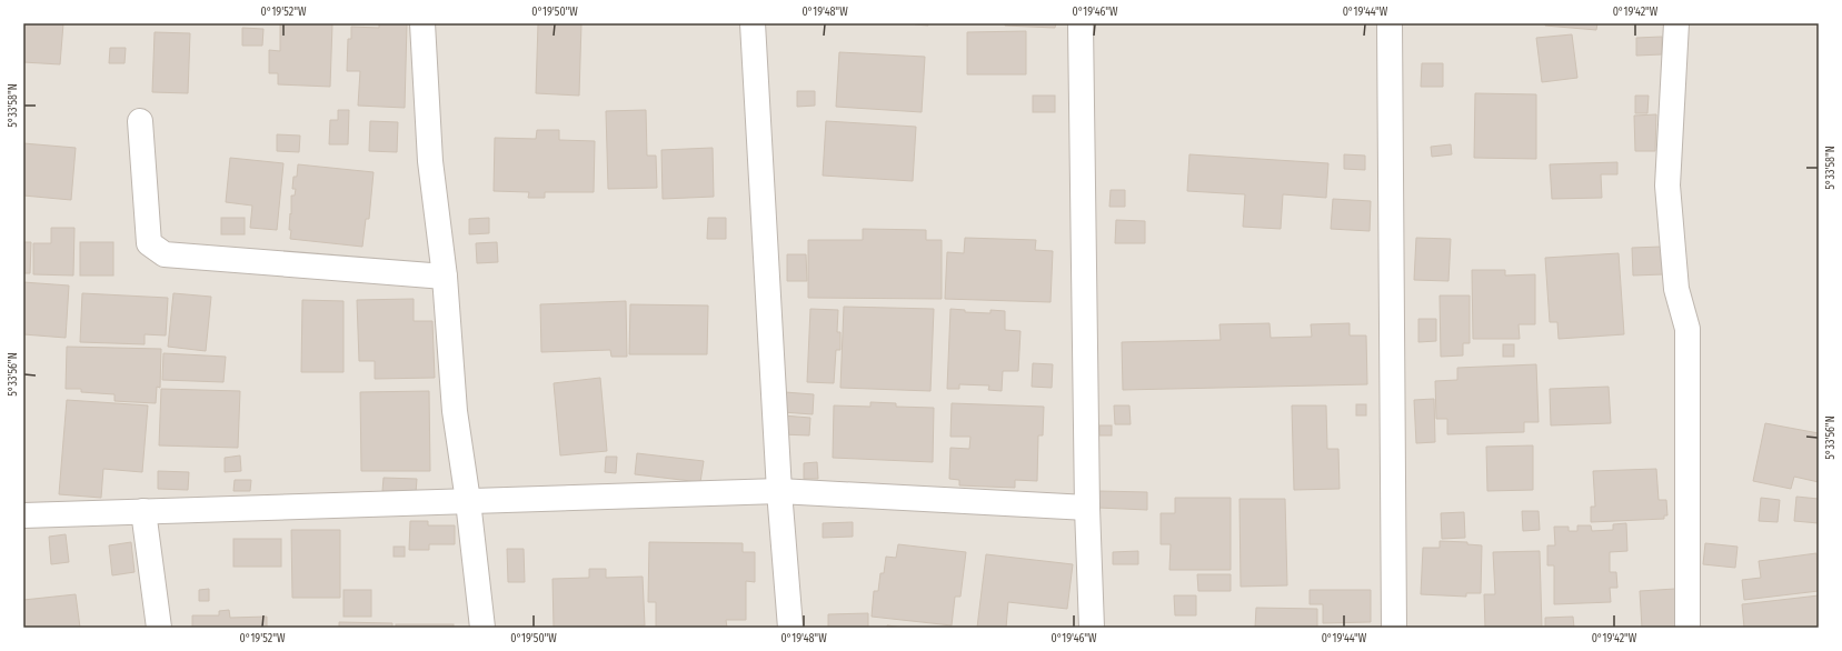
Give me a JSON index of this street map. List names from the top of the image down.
{
  "coordinates": [
    "0°19'52\"W",
    "0°19'50\"W",
    "0°19'48\"W",
    "0°19'46\"W",
    "0°19'44\"W",
    "0°19'42\"W",
    "5°33'58\"N",
    "5°33'56\"N"
  ]
}
